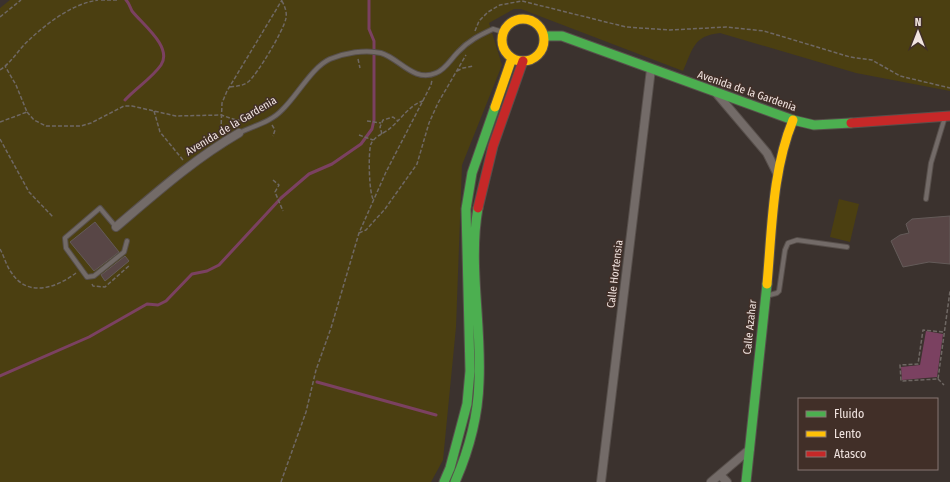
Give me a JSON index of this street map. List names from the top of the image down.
{
  "streets": {
    "street": ["Avenida de la Gardenia", "Calle Hortensia", "Calle Azahar"]
  },
  "crossings": [
    ["Avenida de la Gardenia", "Calle Hortensia"],
    ["Avenida de la Gardenia", "Calle Azahar"]
  ],
  "legend": ["Fluido", "Lento", "Atasco"],
  "north": "top"
}
